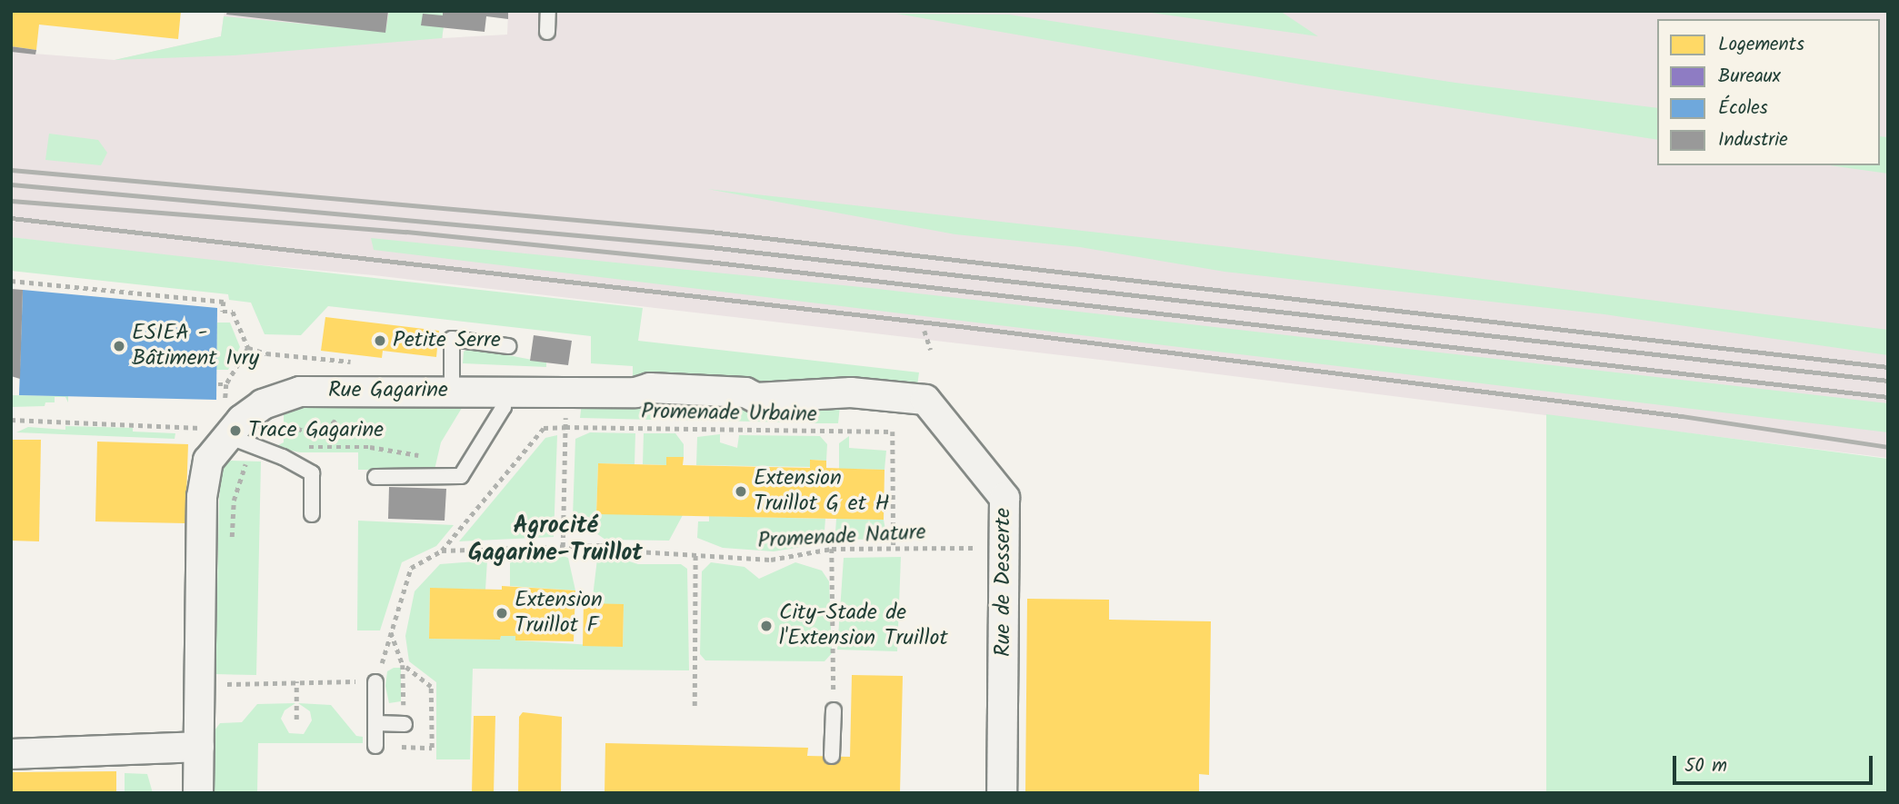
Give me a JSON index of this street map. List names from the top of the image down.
{
  "streets": {
    "street": ["Rue Gagarine", "Rue de Desserte"],
    "path": ["Promenade Urbaine", "Promenade Nature"]
  },
  "crossings": [
    ["Rue Gagarine", "Rue de Desserte"],
    ["Promenade Urbaine", "Promenade Nature"],
    ["Promenade Nature", "Rue de Desserte"]
  ],
  "districts": ["Agrocité Gagarine-Truillot"],
  "places": [
    "Petite Serre",
    "ESIEA - Bâtiment Ivry",
    "Trace Gagarine",
    "Extension Truillot G et H",
    "Extension Truillot F",
    "City-Stade de l'Extension Truillot"
  ],
  "legend": [
    "Logements",
    "Bureaux",
    "Écoles",
    "Industrie"
  ],
  "scale_bar": "50 m"
}
